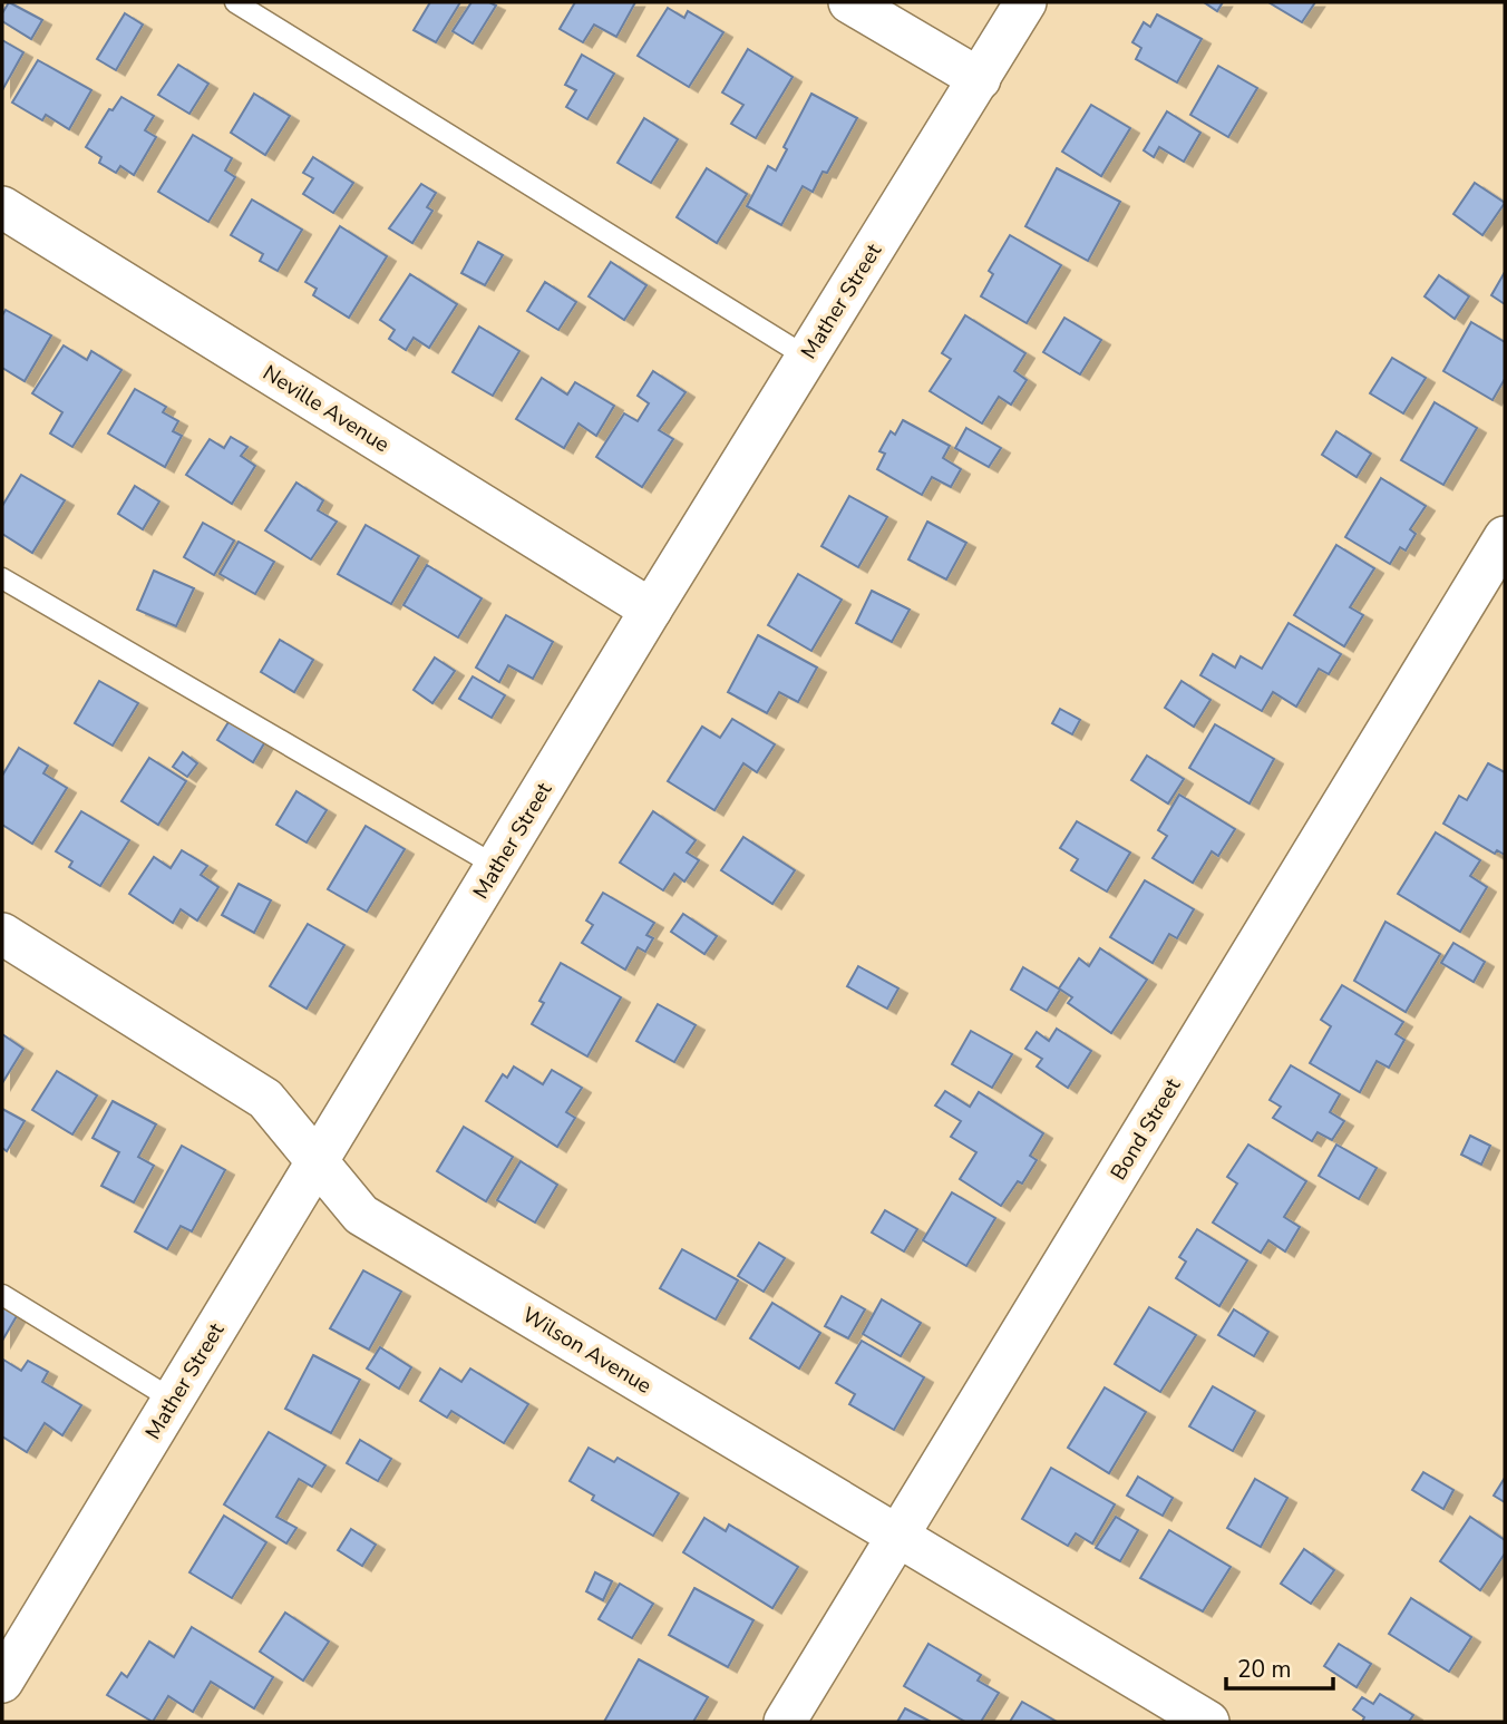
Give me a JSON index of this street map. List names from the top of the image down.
{
  "streets": {
    "street": [
      "Mather Street",
      "Neville Avenue",
      "Bond Street",
      "Wilson Avenue"
    ]
  },
  "crossings": [
    ["Mather Street", "Neville Avenue"],
    ["Mather Street", "Wilson Avenue"],
    ["Bond Street", "Wilson Avenue"]
  ],
  "scale_bar": "20 m"
}
